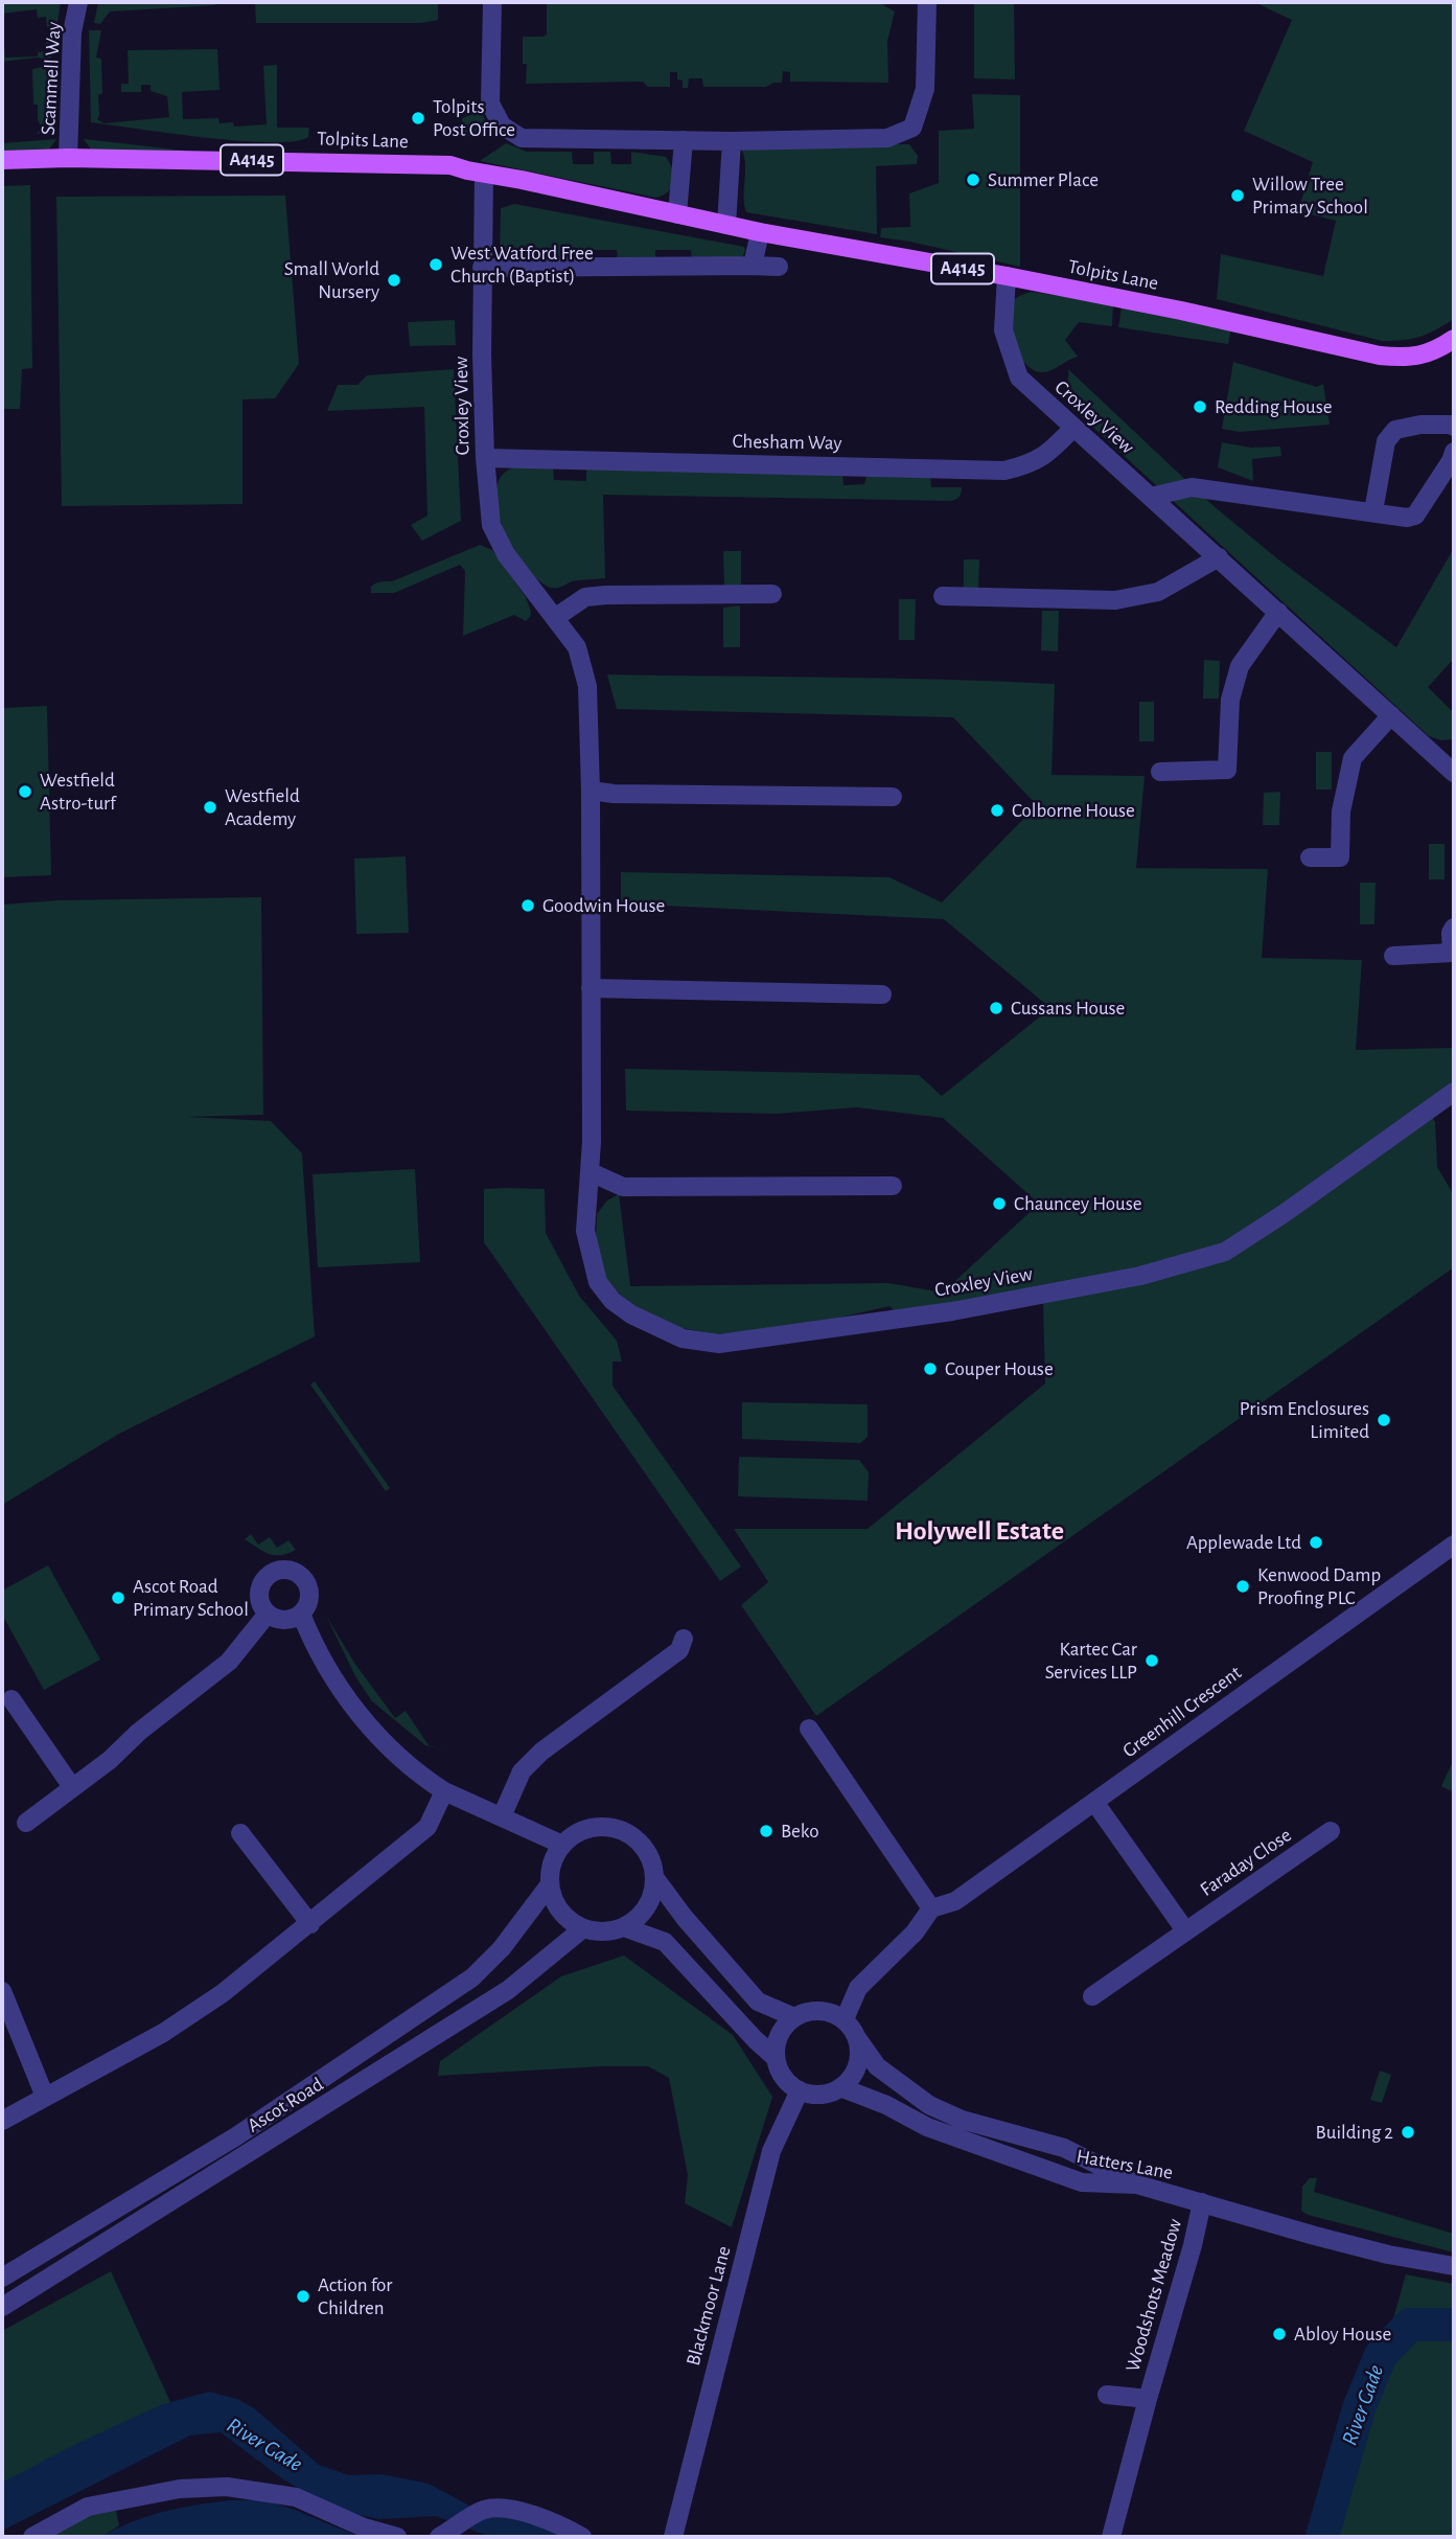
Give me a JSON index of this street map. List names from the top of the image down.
{
  "streets": {
    "main road": ["Tolpits Lane", "A4145"],
    "street": [
      "Scammell Way",
      "Croxley View",
      "Chesham Way",
      "Greenhill Crescent",
      "Faraday Close",
      "Ascot Road",
      "Hatters Lane",
      "Woodshots Meadow",
      "Blackmoor Lane"
    ]
  },
  "crossings": [
    ["Scammell Way", "Tolpits Lane"],
    ["Tolpits Lane", "Croxley View"],
    ["Croxley View", "Chesham Way"],
    ["Hatters Lane", "Woodshots Meadow"],
    ["Hatters Lane", "Blackmoor Lane"]
  ],
  "districts": ["Holywell Estate"],
  "water": ["River Gade"],
  "places": [
    "Tolpits Post Office",
    "Summer Place",
    "Willow Tree Primary School",
    "West Watford Free Church (Baptist)",
    "Small World Nursery",
    "Redding House",
    "Westfield Astro-turf",
    "Westfield Academy",
    "Colborne House",
    "Goodwin House",
    "Cussans House",
    "Chauncey House",
    "Couper House",
    "Prism Enclosures Limited",
    "Applewade Ltd",
    "Kenwood Damp Proofing PLC",
    "Ascot Road Primary School",
    "Kartec Car Services LLP",
    "Beko",
    "Building 2",
    "Action for Children",
    "Abloy House"
  ]
}
